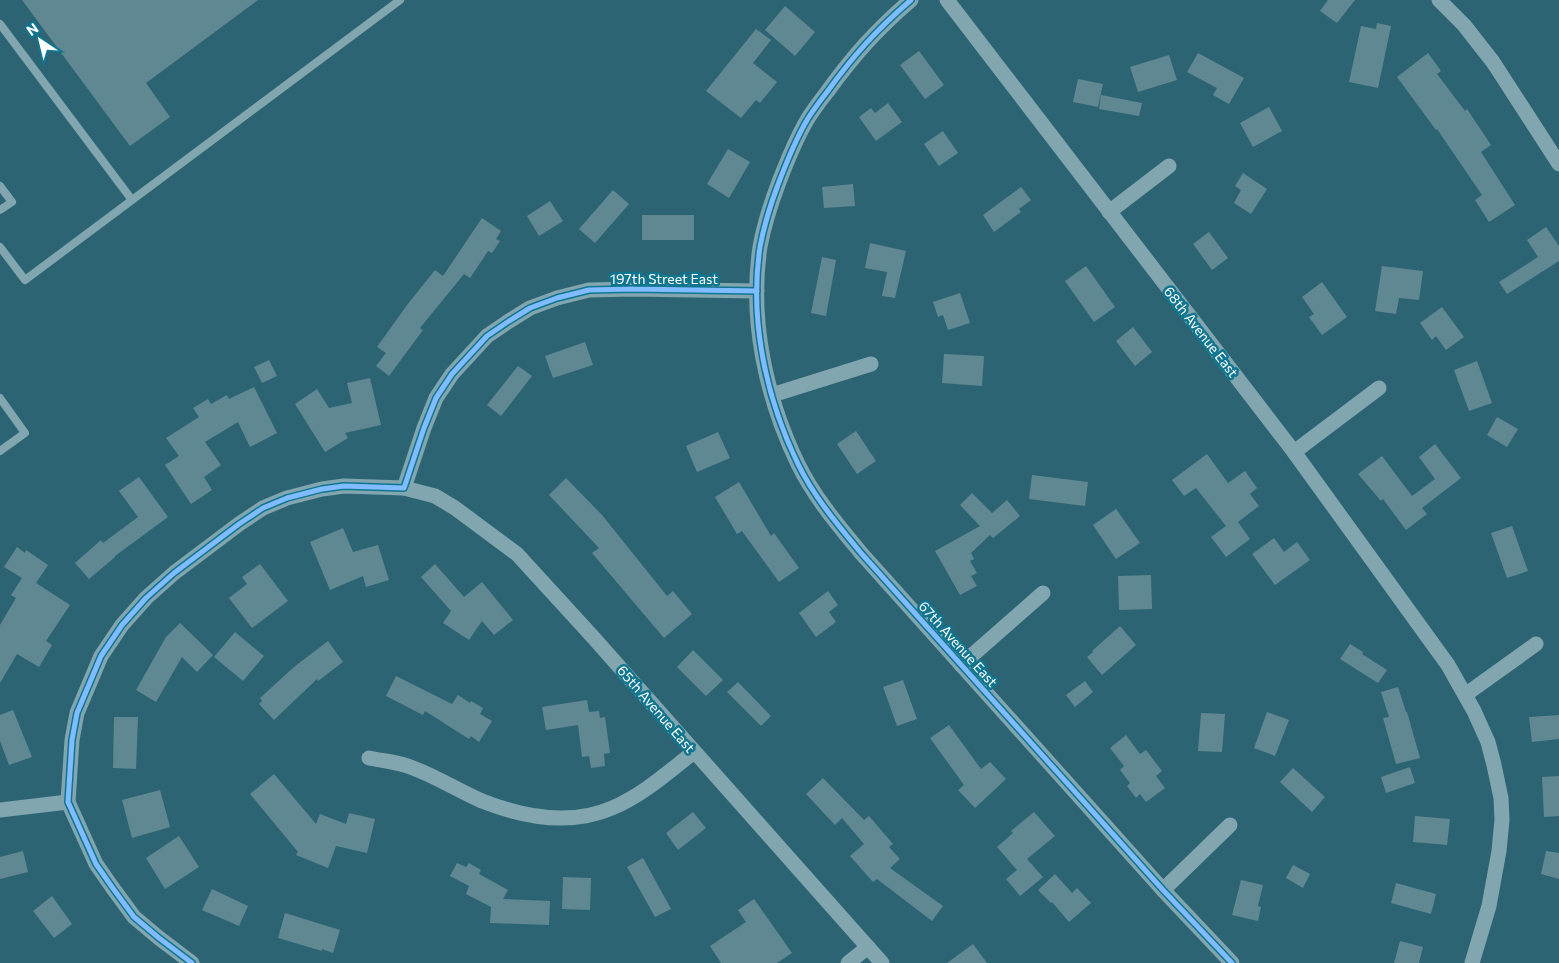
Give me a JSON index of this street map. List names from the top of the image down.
{
  "streets": {
    "street": [
      "197th Street East",
      "68th Avenue East",
      "67th Avenue East",
      "65th Avenue East"
    ]
  },
  "crossings": [
    ["197th Street East", "67th Avenue East"],
    ["197th Street East", "65th Avenue East"]
  ],
  "north": "top left"
}
